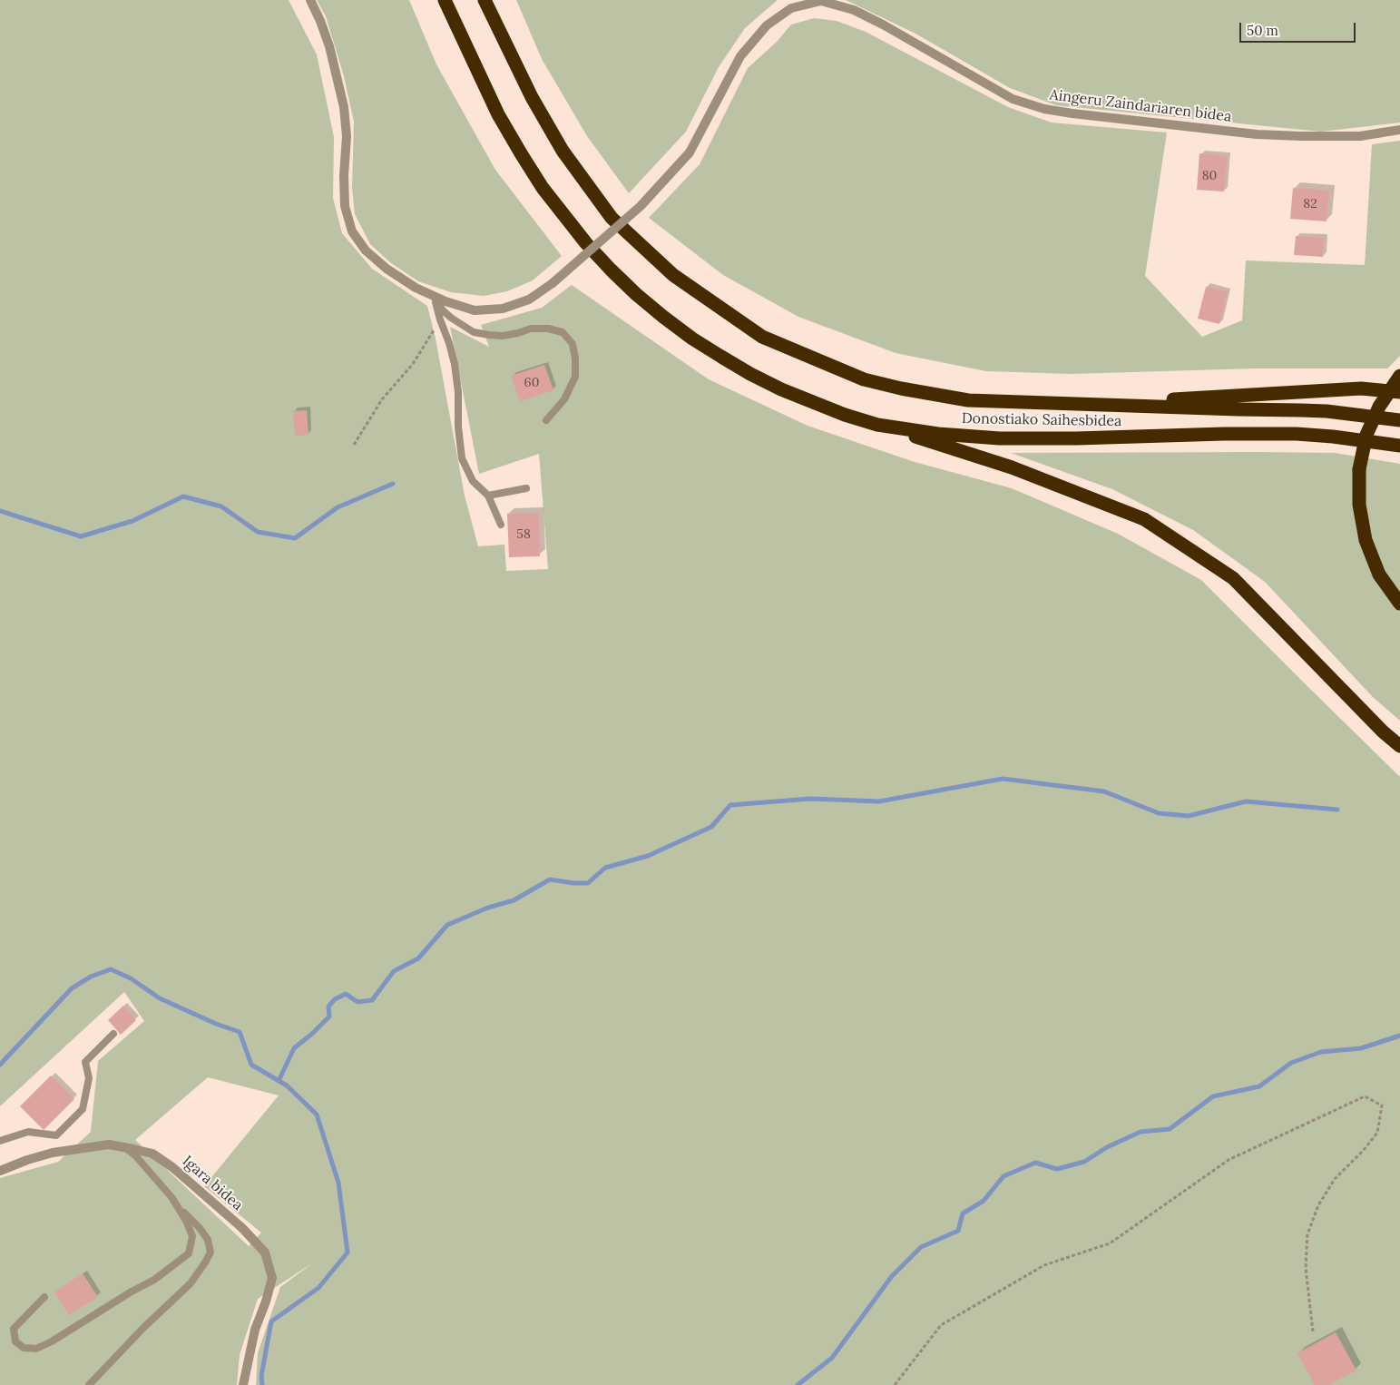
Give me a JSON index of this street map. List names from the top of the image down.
{
  "streets": {
    "highway": ["Donostiako Saihesbidea"],
    "street": ["Aingeru Zaindariaren bidea", "Igara bidea"]
  },
  "house_numbers": [
    "80",
    "82",
    "60",
    "58"
  ],
  "scale_bar": "50 m"
}
